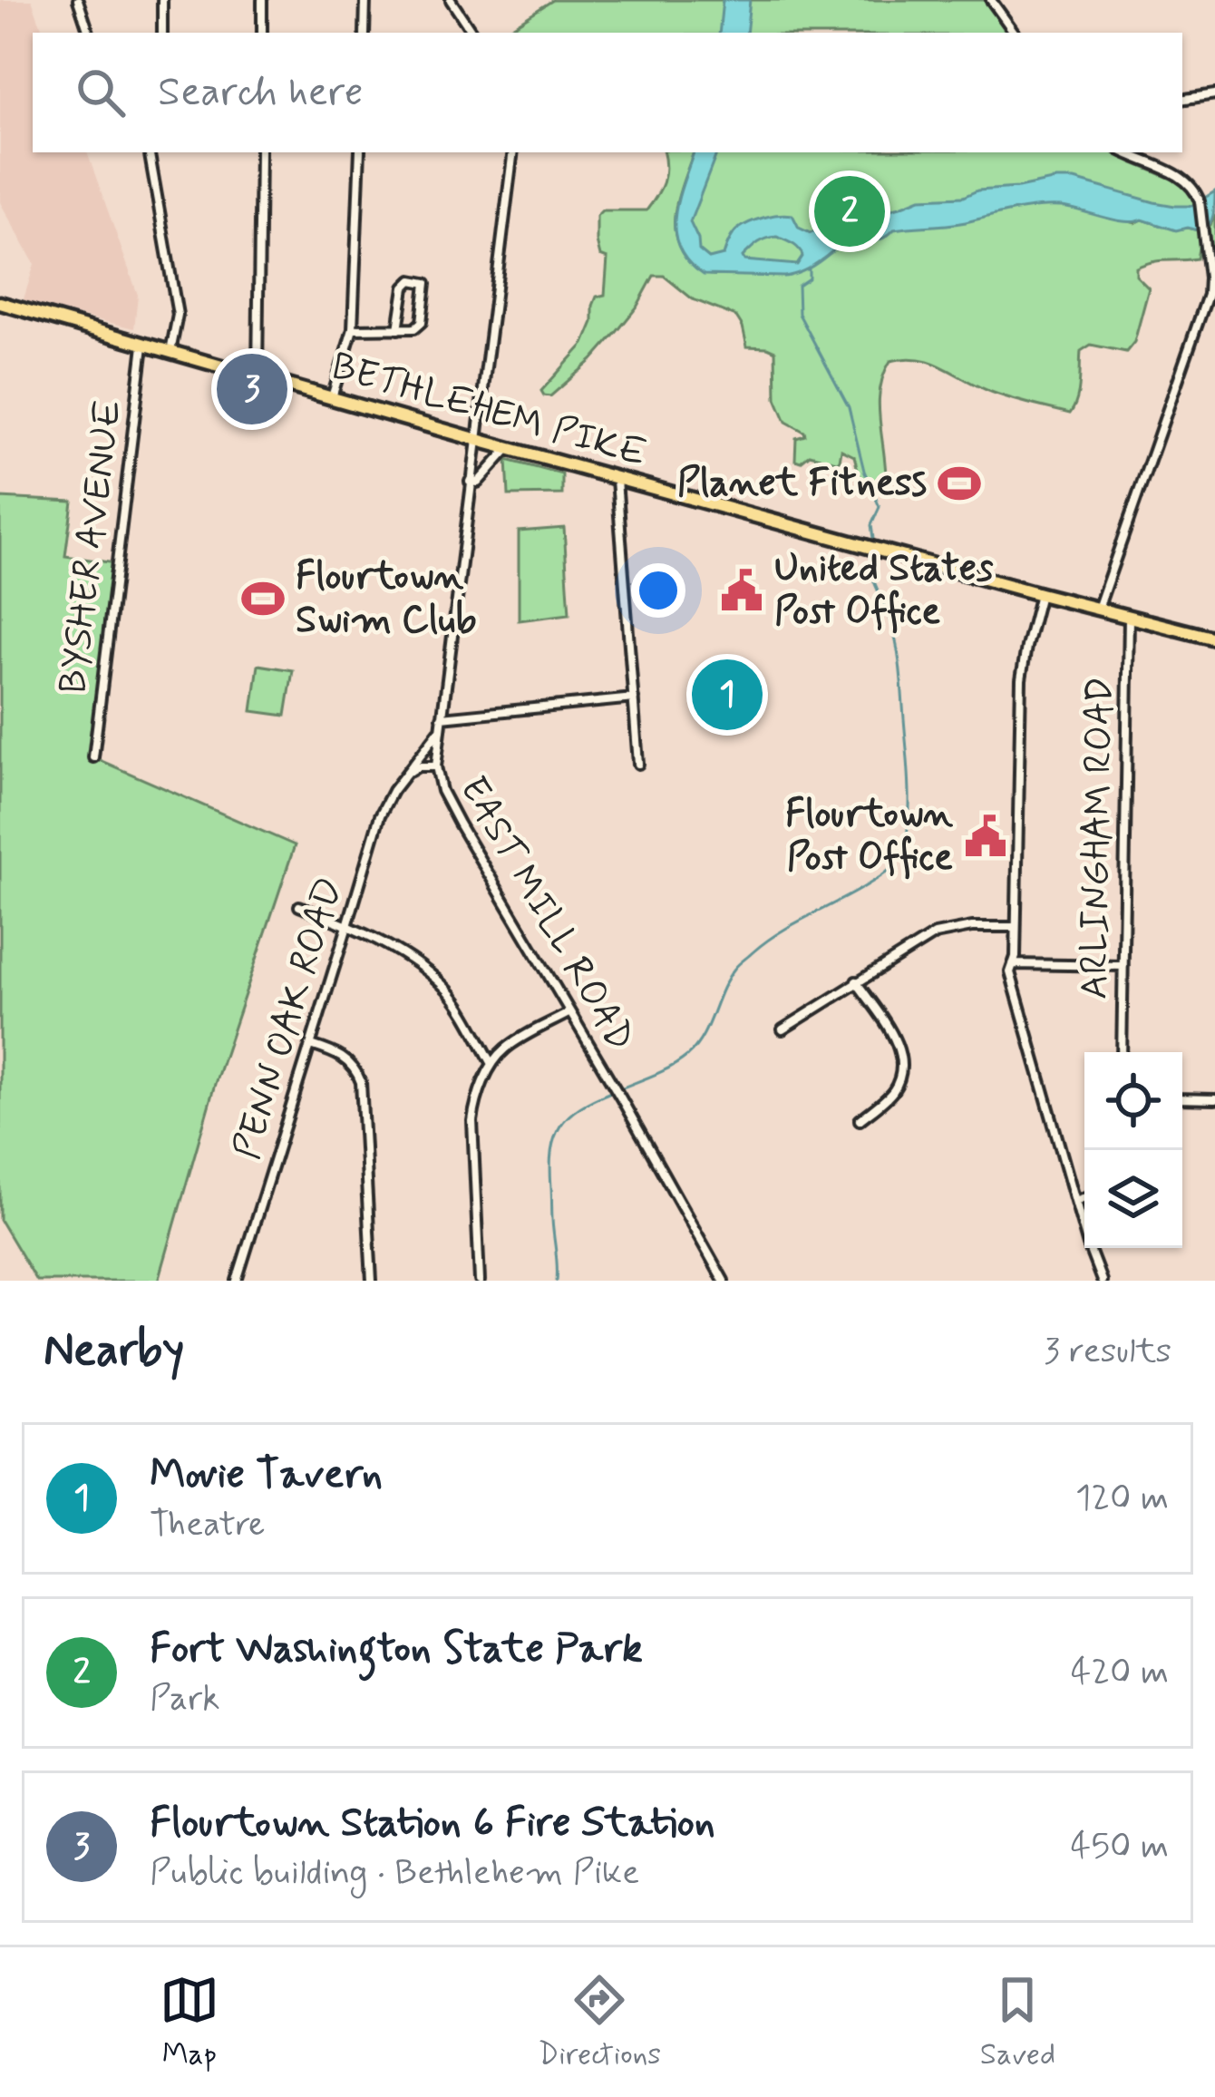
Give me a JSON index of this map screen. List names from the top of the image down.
{
  "streets": {
    "main road": ["BETHLEHEM PIKE"],
    "street": [
      "BYSHER AVENUE",
      "ARLINGHAM ROAD",
      "EAST MILL ROAD",
      "PENN OAK ROAD"
    ]
  },
  "crossings": [
    ["BETHLEHEM PIKE", "BYSHER AVENUE"],
    ["BETHLEHEM PIKE", "ARLINGHAM ROAD"],
    ["BETHLEHEM PIKE", "EAST MILL ROAD"],
    ["EAST MILL ROAD", "PENN OAK ROAD"]
  ],
  "places": {
    "sports": ["Planet Fitness", "Flourtown Swim Club"],
    "public building": ["United States Post Office", "Flourtown Post Office"]
  },
  "page": {
    "search": "Search here",
    "pins": ["2", "3", "1"],
    "heading": ["Nearby", "3 results"],
    "list": [
      {
        "mark": "1",
        "name": "Movie Tavern",
        "note": "Theatre",
        "value": "120 m"
      },
      {
        "mark": "2",
        "name": "Fort Washington State Park",
        "note": "Park",
        "value": "420 m"
      },
      {
        "mark": "3",
        "name": "Flourtown Station 6 Fire Station",
        "note": "Public building · Bethlehem Pike",
        "value": "450 m"
      }
    ],
    "nav": ["Map", "Directions", "Saved"]
  }
}
